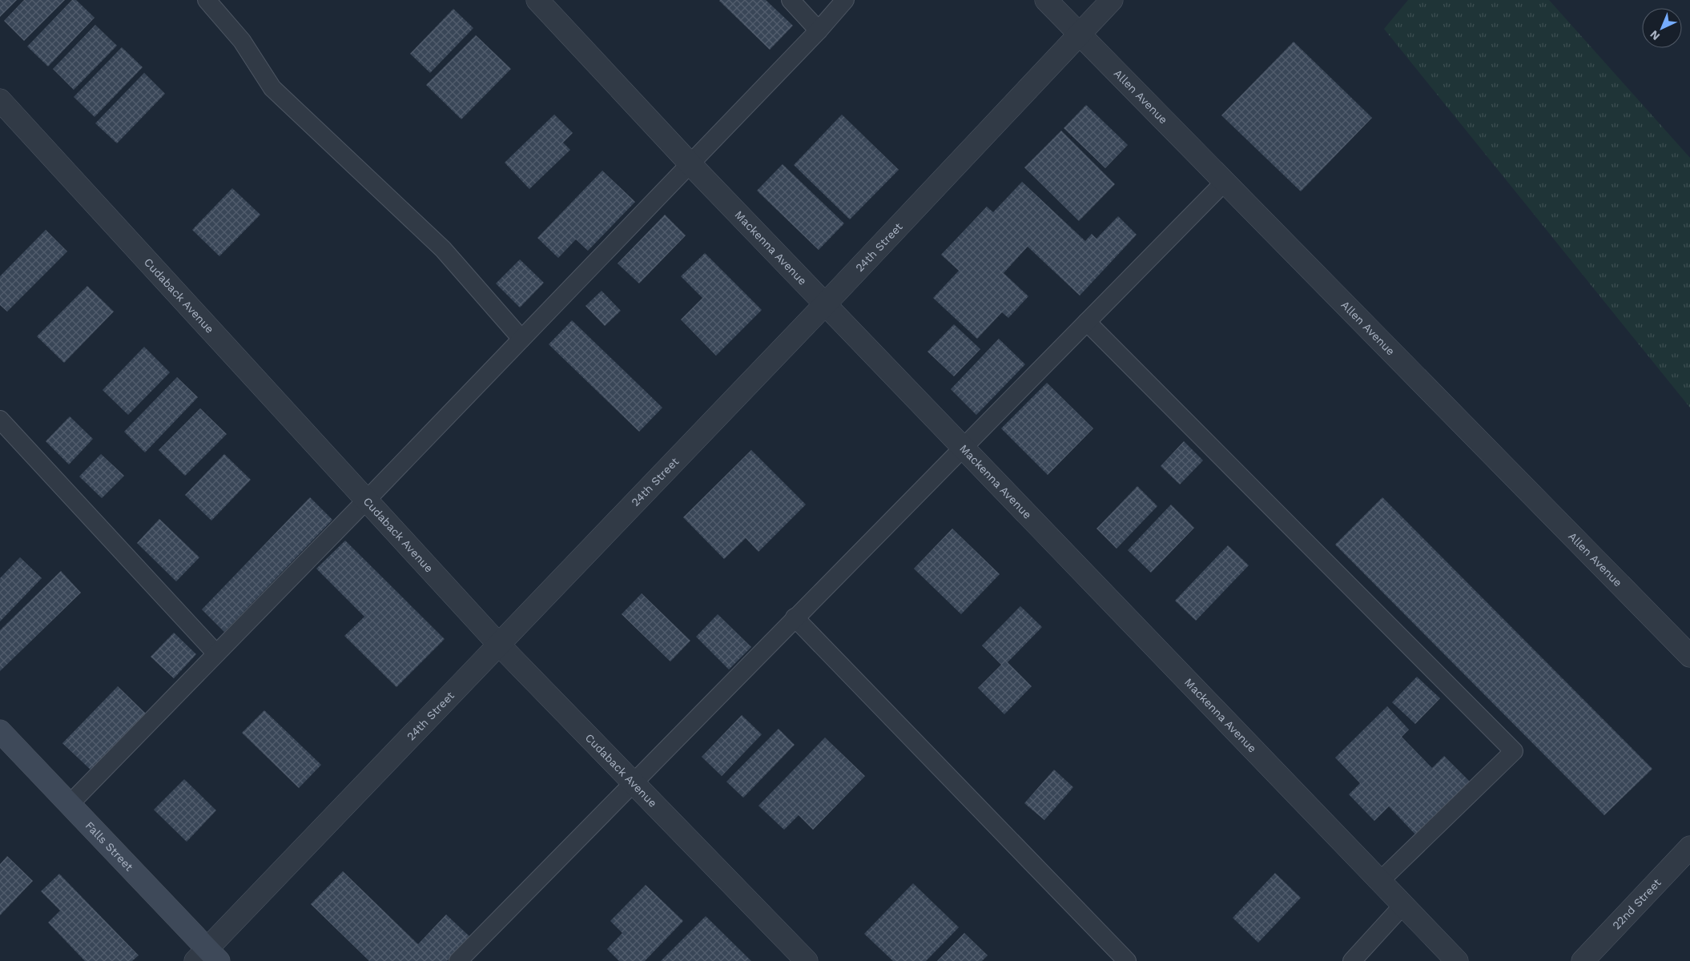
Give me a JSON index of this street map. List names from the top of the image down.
{
  "streets": {
    "street": [
      "Allen Avenue",
      "24th Street",
      "Mackenna Avenue",
      "Cudaback Avenue",
      "Falls Street",
      "22nd Street"
    ]
  },
  "crossings": [
    ["Allen Avenue", "24th Street"],
    ["24th Street", "Mackenna Avenue"],
    ["24th Street", "Cudaback Avenue"],
    ["24th Street", "Falls Street"]
  ],
  "north": "bottom left"
}
